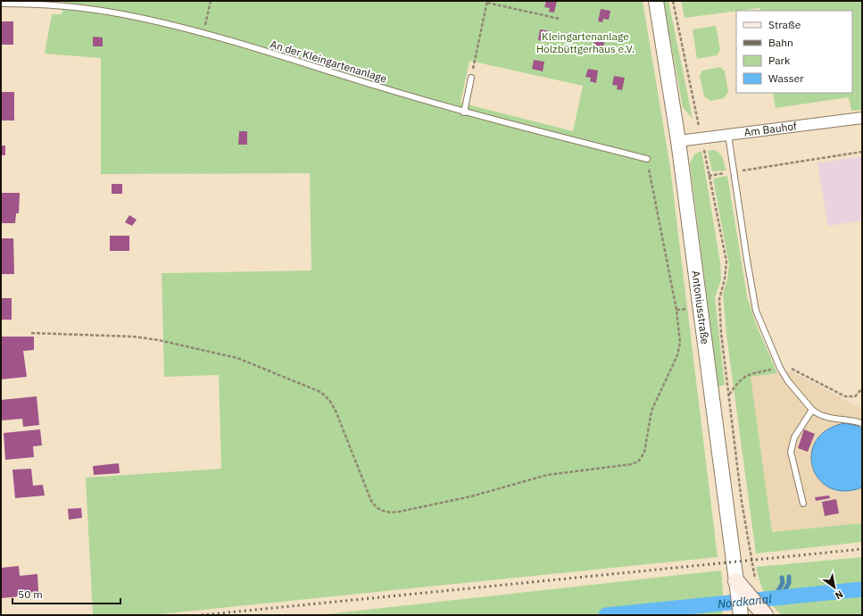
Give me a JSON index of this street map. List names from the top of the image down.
{
  "streets": {
    "street": ["Am Bauhof", "Antoniusstraße"],
    "lane": ["An der Kleingartenanlage"]
  },
  "crossings": [
    ["Am Bauhof", "Antoniusstraße"]
  ],
  "water": ["Nordkanal"],
  "parks": ["Kleingartenanlage Holzbüttgerhaus e.V."],
  "legend": [
    "Straße",
    "Bahn",
    "Park",
    "Wasser"
  ],
  "scale_bar": "50 m",
  "north": "bottom right"
}
